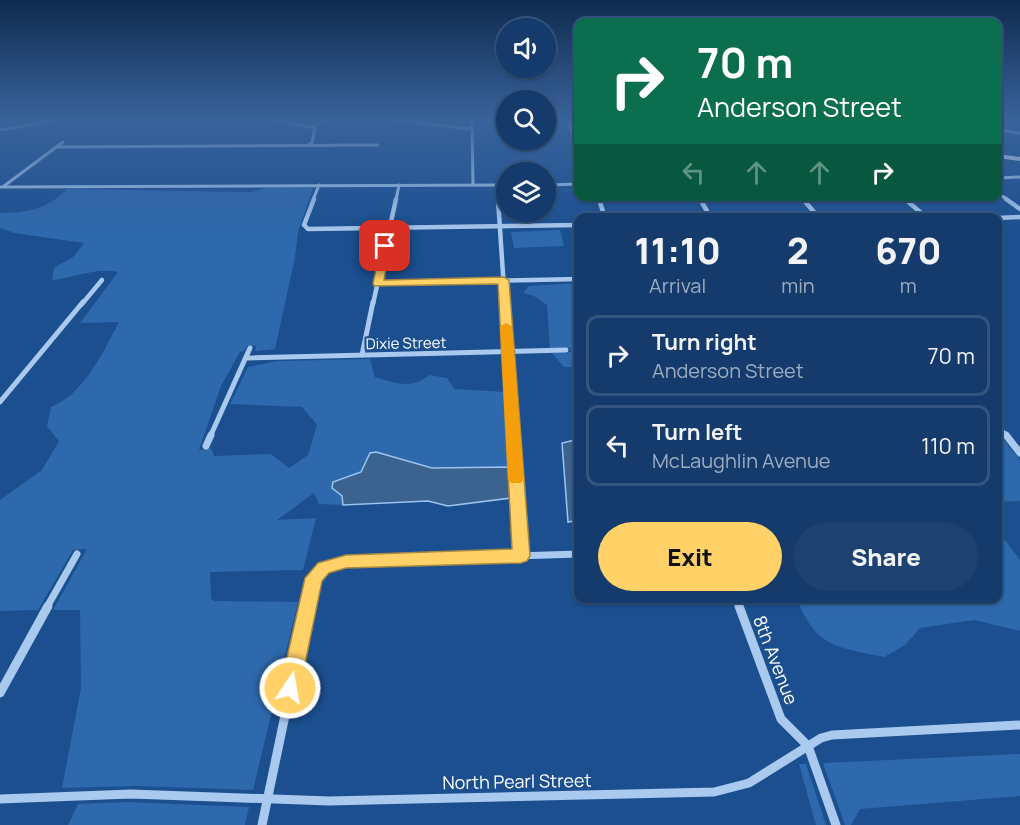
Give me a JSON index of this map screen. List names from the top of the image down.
{
  "streets": {
    "street": ["Dixie Street", "8th Avenue", "North Pearl Street"]
  },
  "crossings": [
    ["8th Avenue", "North Pearl Street"]
  ],
  "page": {
    "turn": ["70 m", "Anderson Street"],
    "eta": [
      "11:10",
      "Arrival",
      "2",
      "min",
      "670",
      "m"
    ],
    "list": [
      {
        "name": "Turn right",
        "note": "Anderson Street",
        "value": "70 m"
      },
      {
        "name": "Turn left",
        "note": "McLaughlin Avenue",
        "value": "110 m"
      }
    ],
    "buttons": ["Exit", "Share"]
  }
}
